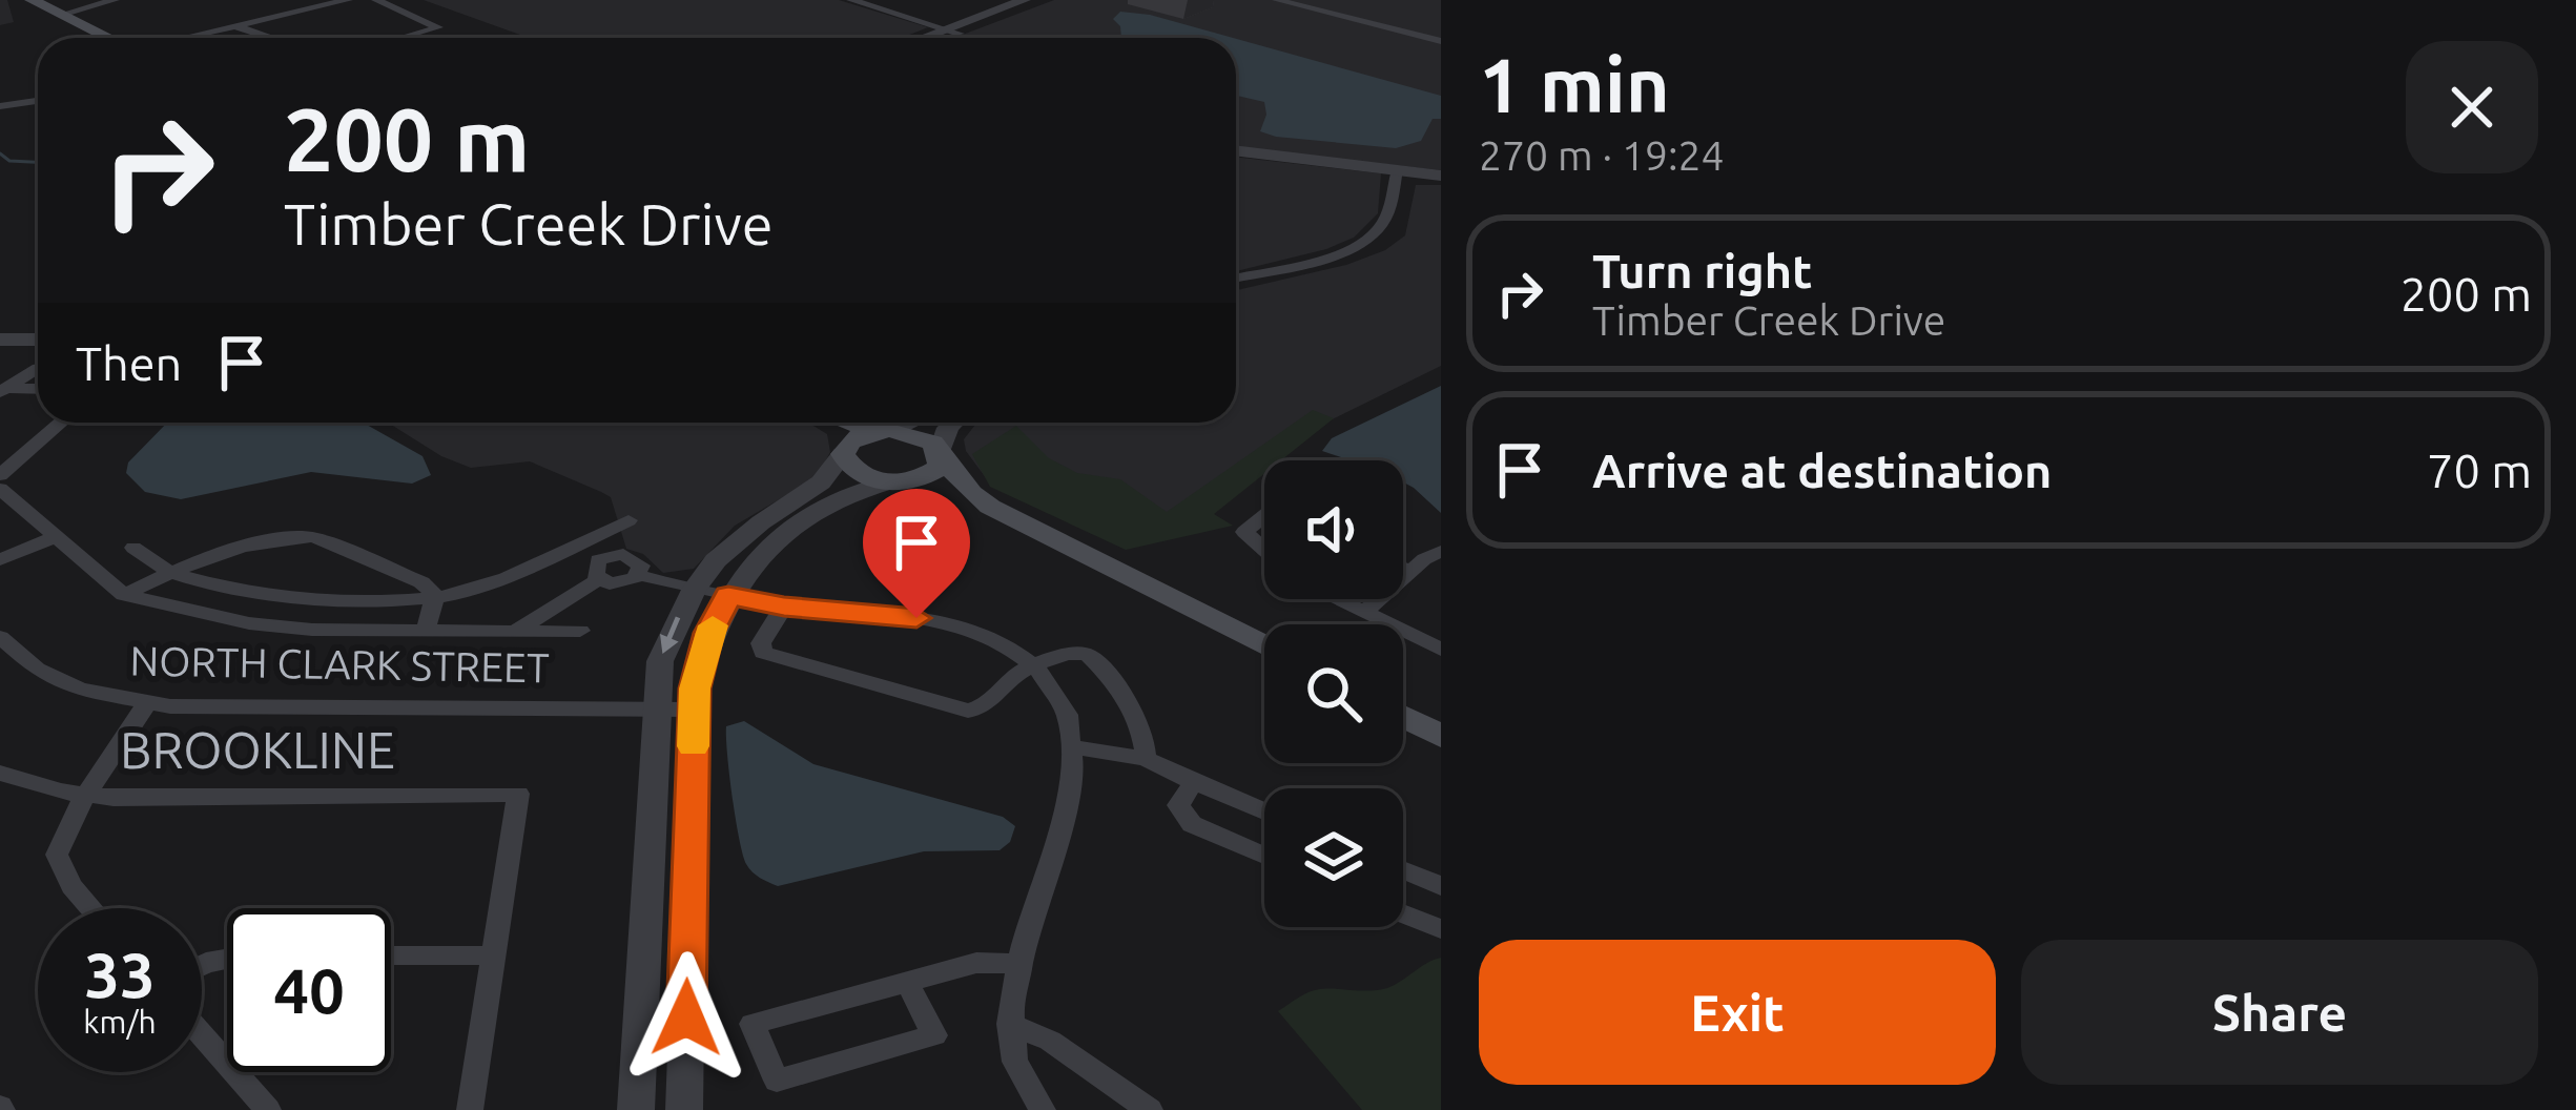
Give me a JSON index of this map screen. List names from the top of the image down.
{
  "streets": {
    "street": ["NORTH CLARK STREET", "BROOKLINE"]
  },
  "page": {
    "heading": ["1 min", "270 m · 19:24"],
    "turn": ["200 m", "Timber Creek Drive"],
    "list": [
      {
        "name": "Turn right",
        "note": "Timber Creek Drive",
        "value": "200 m"
      },
      {
        "name": "Arrive at destination",
        "value": "70 m"
      }
    ],
    "then": "Then",
    "speed": "33 km/h",
    "limit": "40",
    "buttons": ["Exit", "Share"]
  }
}
